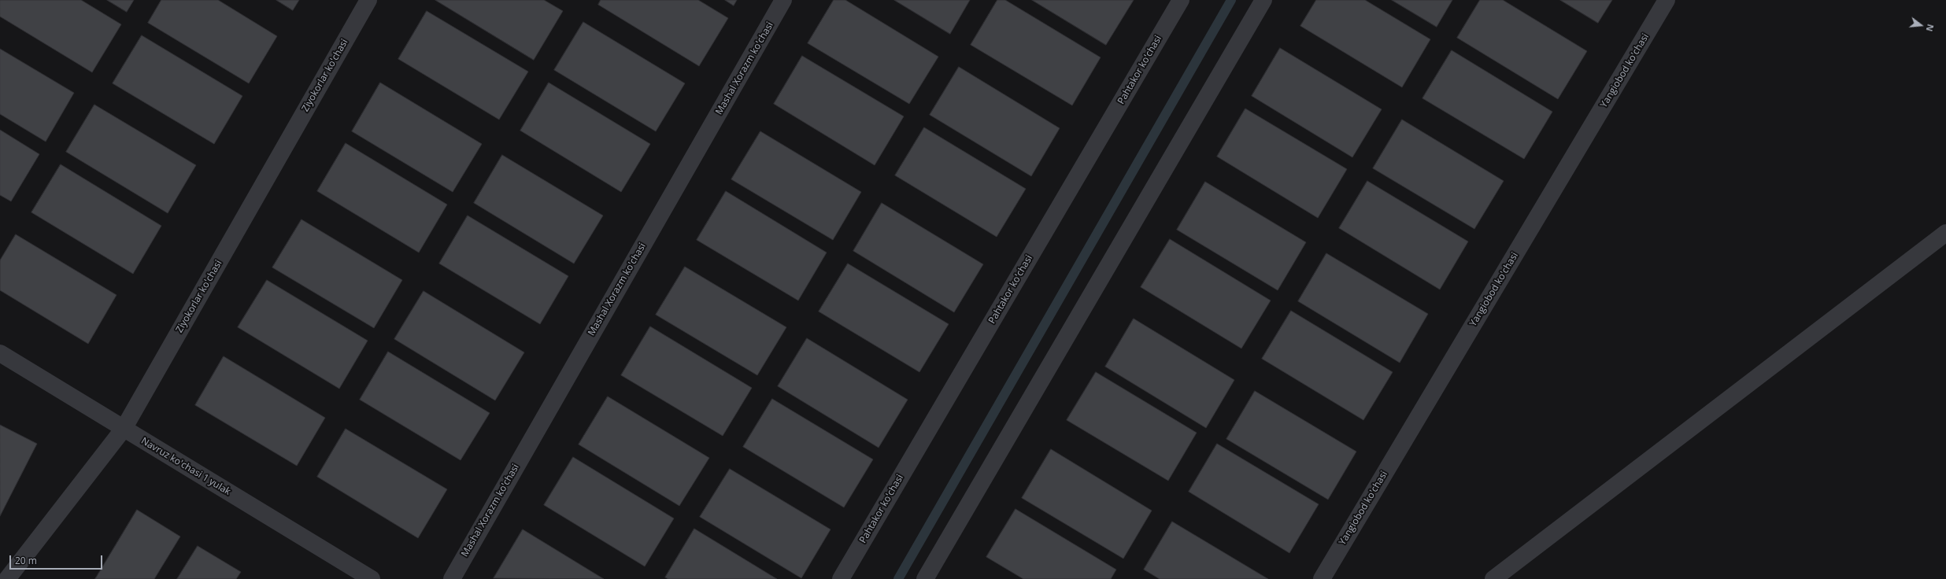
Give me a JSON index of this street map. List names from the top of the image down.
{
  "streets": {
    "street": [
      "Mashal Xorazm ko'chasi",
      "Pahtakor ko'chasi",
      "Yangiobod ko'chasi",
      "Ziyokorlar ko'chasi",
      "Navruz ko'chasi 1 yulak"
    ]
  },
  "crossings": [
    ["Ziyokorlar ko'chasi", "Navruz ko'chasi 1 yulak"]
  ],
  "scale_bar": "20 m",
  "north": "right"
}
